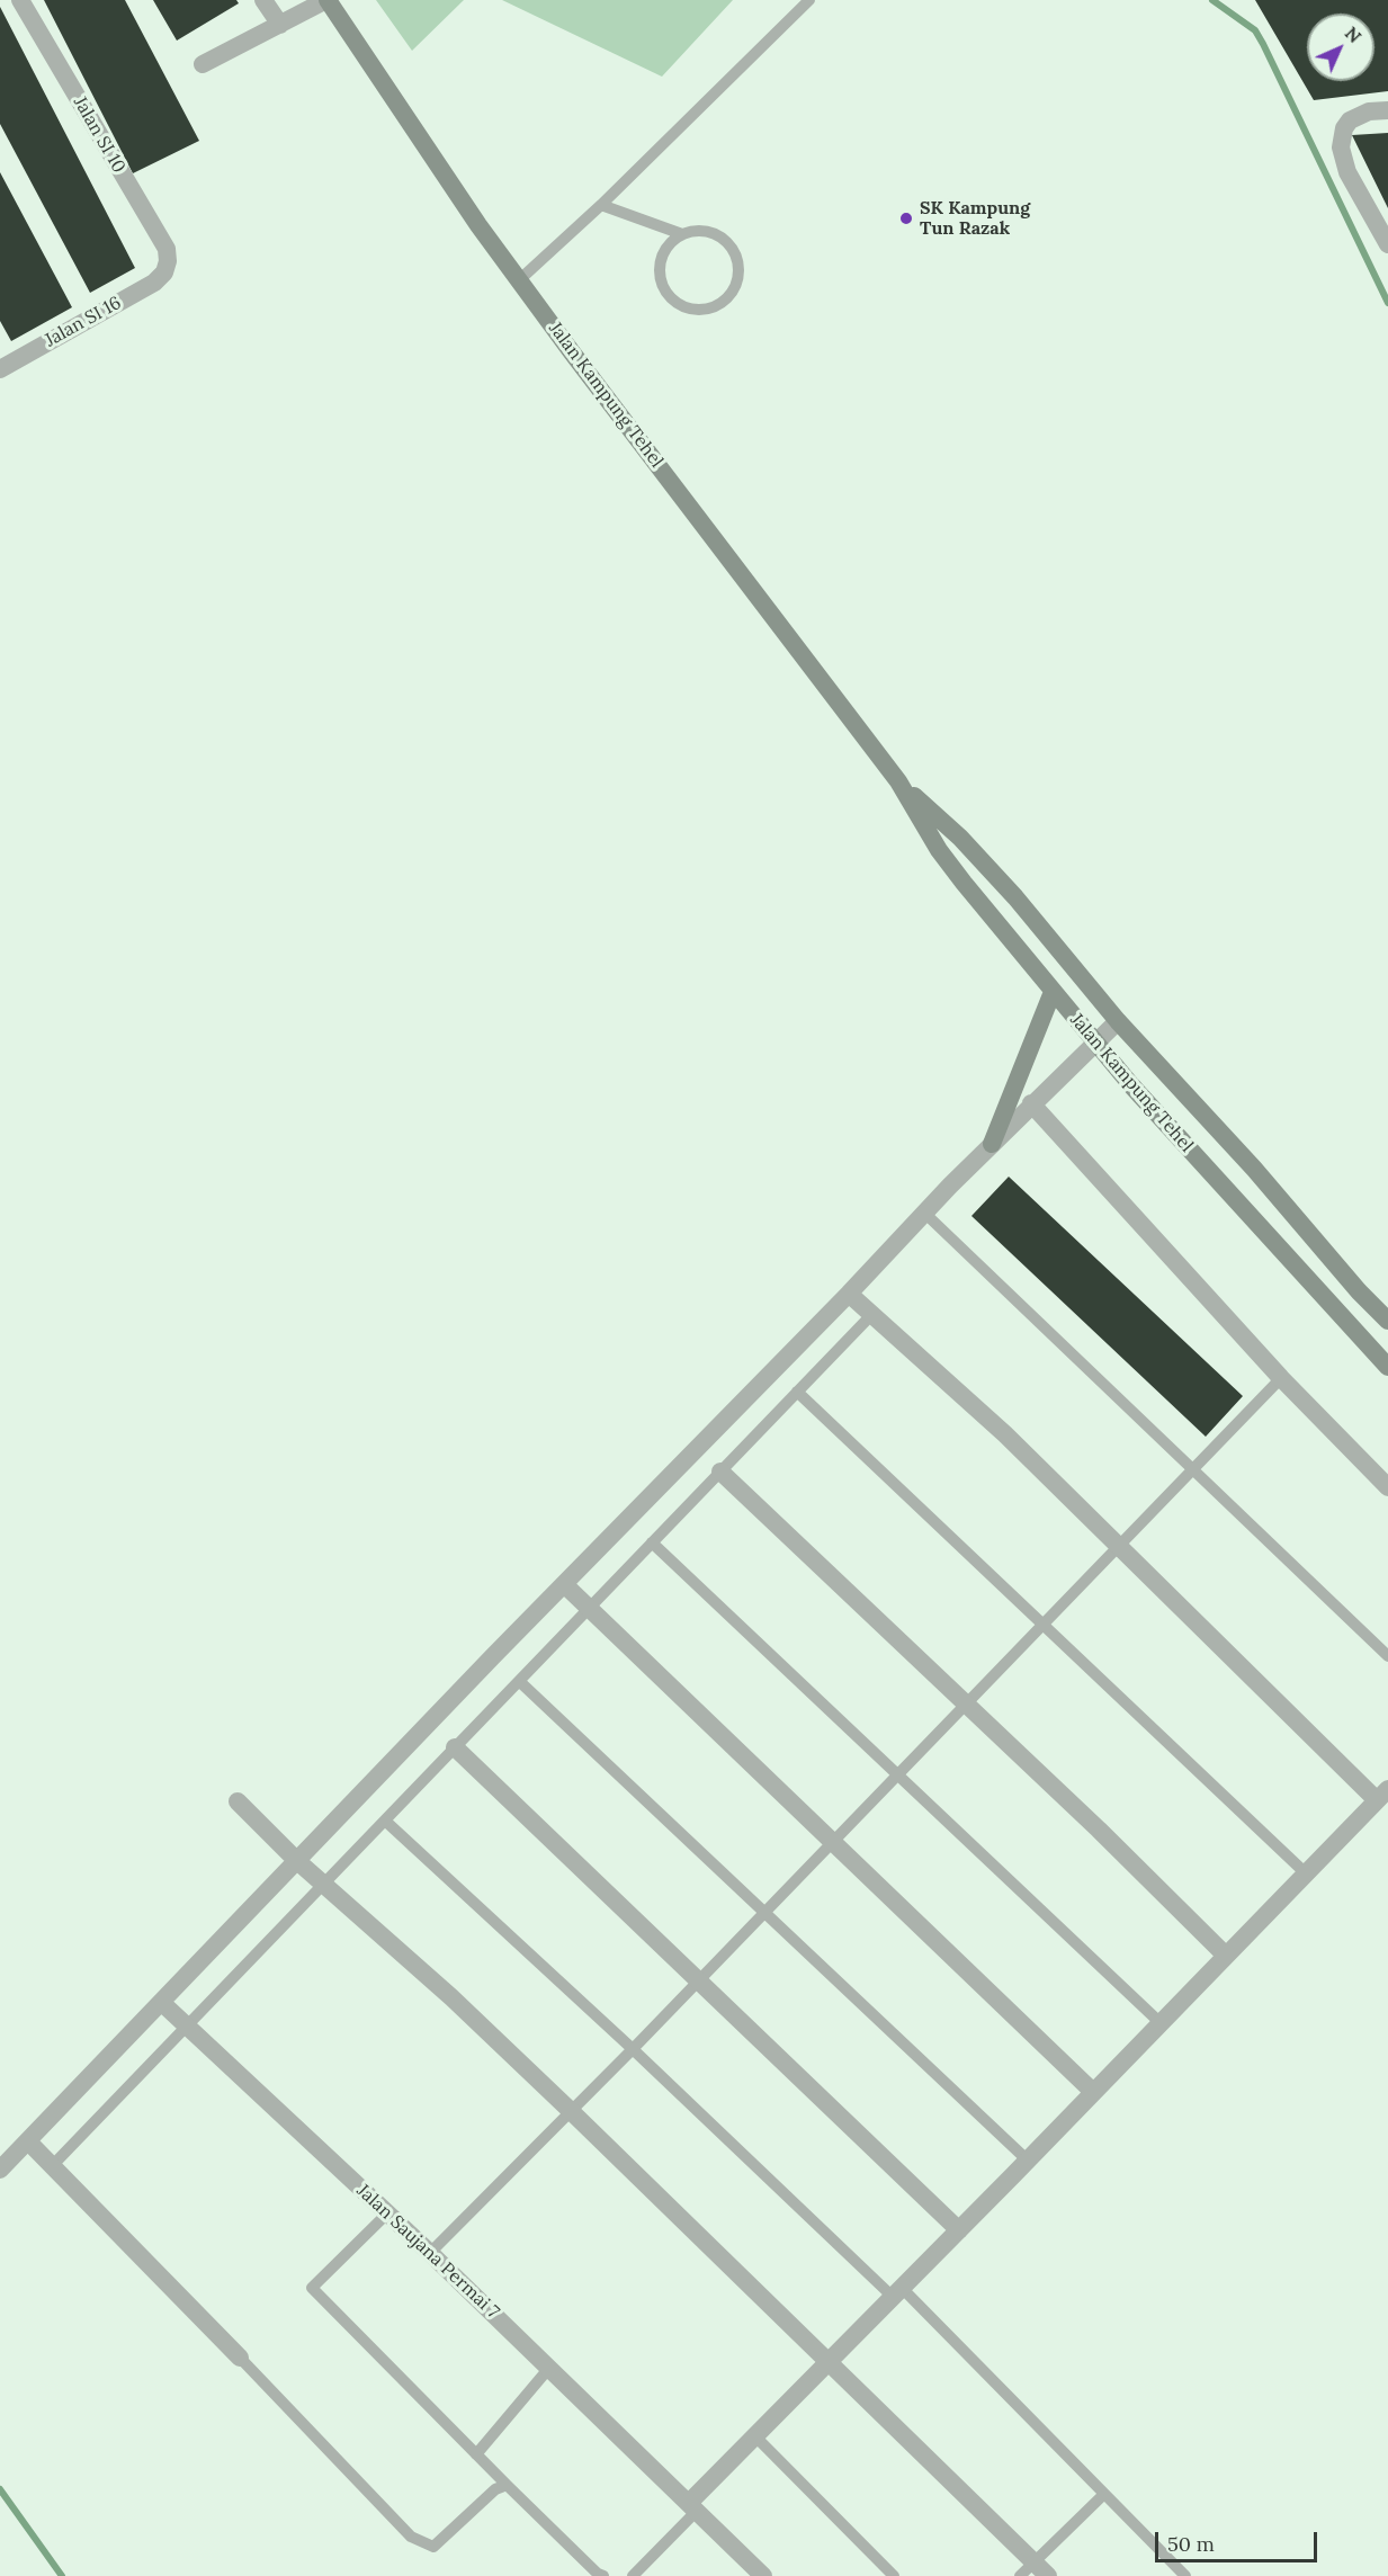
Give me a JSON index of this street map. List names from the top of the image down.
{
  "streets": {
    "main road": ["Jalan Kampung Tehel"],
    "street": ["Jalan SI 10", "Jalan SI 16", "Jalan Saujana Permai 7"]
  },
  "crossings": [
    ["Jalan SI 10", "Jalan SI 16"]
  ],
  "places": ["SK Kampung Tun Razak"],
  "scale_bar": "50 m",
  "north": "top right"
}
